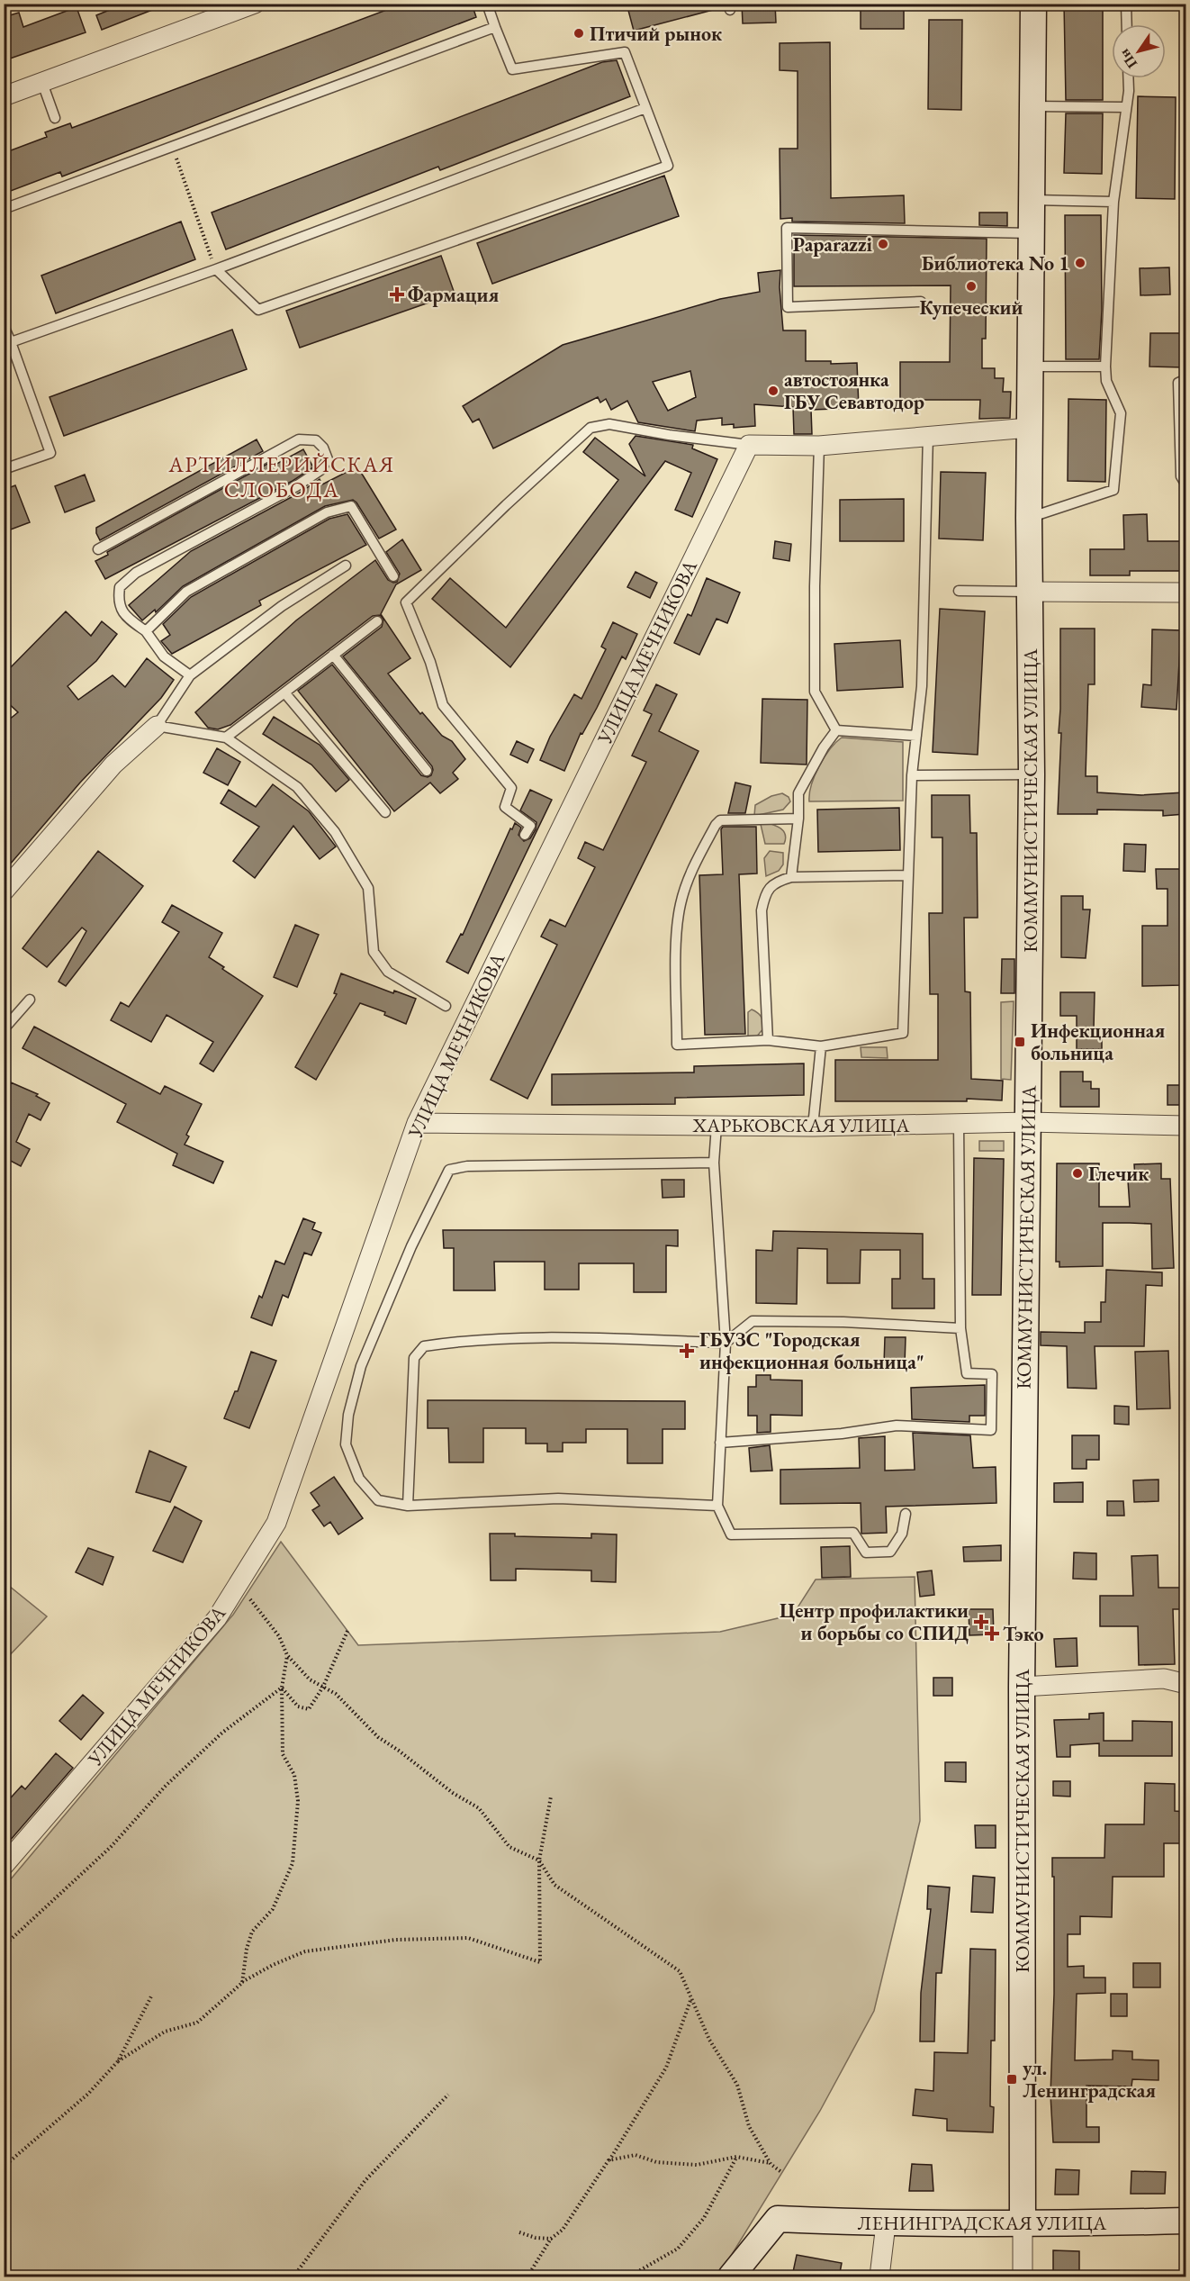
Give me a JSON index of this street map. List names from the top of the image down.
{
  "streets": {
    "street": [
      "УЛИЦА МЕЧНИКОВА",
      "КОММУНИСТИЧЕСКАЯ УЛИЦА",
      "ХАРЬКОВСКАЯ УЛИЦА",
      "ЛЕНИНГРАДСКАЯ УЛИЦА"
    ]
  },
  "crossings": [
    ["УЛИЦА МЕЧНИКОВА", "ХАРЬКОВСКАЯ УЛИЦА"],
    ["КОММУНИСТИЧЕСКАЯ УЛИЦА", "ХАРЬКОВСКАЯ УЛИЦА"],
    ["КОММУНИСТИЧЕСКАЯ УЛИЦА", "ЛЕНИНГРАДСКАЯ УЛИЦА"]
  ],
  "districts": ["АРТИЛЛЕРИЙСКАЯ СЛОБОДА"],
  "places": {
    "other": [
      "Птичий рынок",
      "Paparazzi",
      "Библиотека No 1",
      "Купеческий",
      "автостоянка ГБУ Севавтодор",
      "Глечик"
    ],
    "health": [
      "Фармация",
      "ГБУЗС \"Городская инфекционная больница\"",
      "Центр профилактики и борьбы со СПИД",
      "Тэко"
    ],
    "transit": ["Инфекционная больница", "ул. Ленинградская"]
  },
  "north": "bottom left"
}
